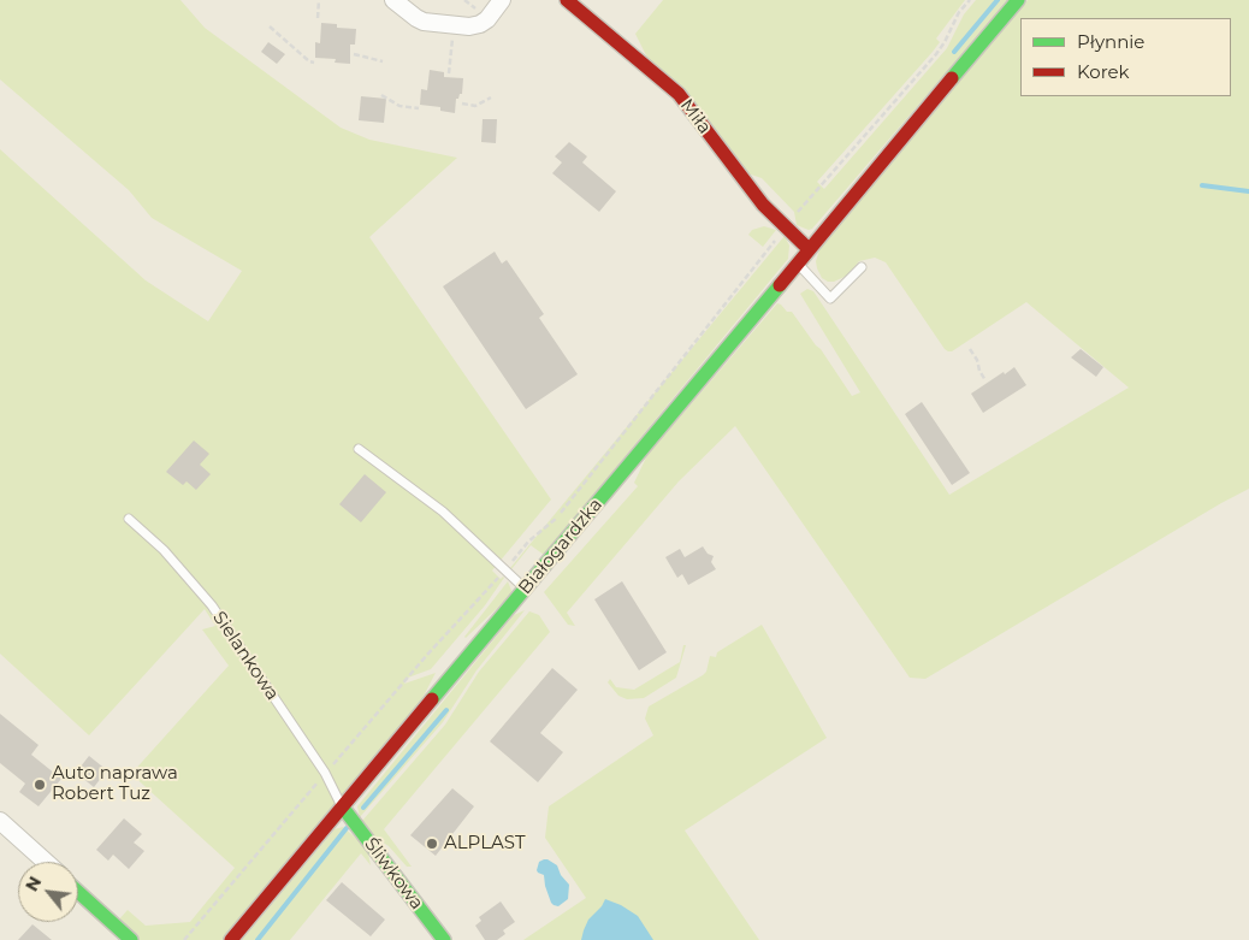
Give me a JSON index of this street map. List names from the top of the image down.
{
  "streets": {
    "main road": ["Miła", "Białogardzka", "Śliwkowa"],
    "lane": ["Sielankowa"]
  },
  "crossings": [
    ["Miła", "Białogardzka"],
    ["Białogardzka", "Sielankowa"],
    ["Białogardzka", "Śliwkowa"],
    ["Sielankowa", "Śliwkowa"]
  ],
  "places": ["Auto naprawa Robert Tuz", "ALPLAST"],
  "legend": ["Płynnie", "Korek"],
  "north": "top left"
}
